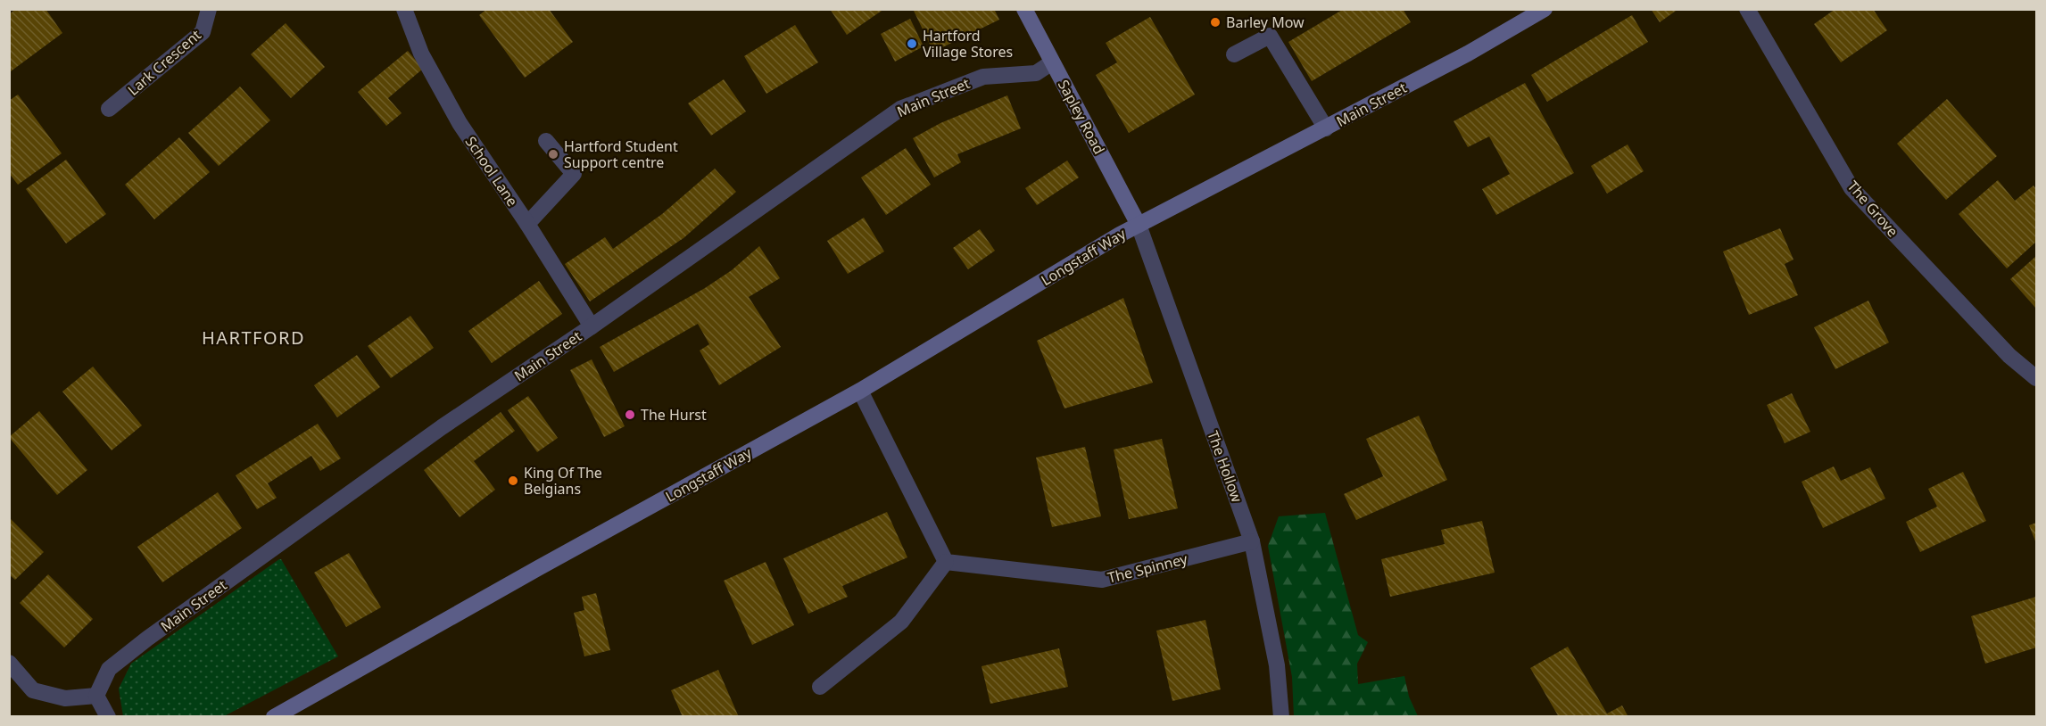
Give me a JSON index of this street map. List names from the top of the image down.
{
  "streets": {
    "main road": ["Main Street", "Sapley Road", "Longstaff Way"],
    "street": [
      "Lark Crescent",
      "School Lane",
      "The Grove",
      "The Hollow",
      "The Spinney"
    ]
  },
  "crossings": [
    ["Main Street", "Sapley Road"],
    ["Main Street", "School Lane"],
    ["Main Street", "Longstaff Way"],
    ["Main Street", "The Hollow"],
    ["Sapley Road", "Longstaff Way"],
    ["Sapley Road", "The Hollow"],
    ["Longstaff Way", "The Hollow"],
    ["The Hollow", "The Spinney"]
  ],
  "districts": ["HARTFORD"],
  "places": [
    "Barley Mow",
    "Hartford Village Stores",
    "Hartford Student Support centre",
    "The Hurst",
    "King Of The Belgians"
  ]
}
